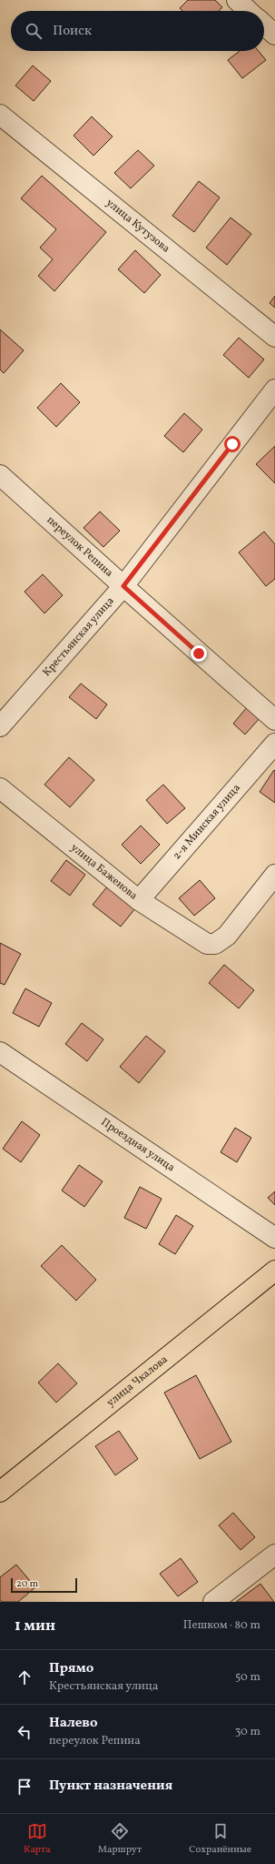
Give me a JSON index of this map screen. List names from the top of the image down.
{
  "streets": {
    "main road": ["улица Чкалова"],
    "street": [
      "улица Кутузова",
      "переулок Репина",
      "Крестьянская улица",
      "2-я Минская улица",
      "улица Баженова",
      "Проездная улица"
    ]
  },
  "crossings": [
    ["переулок Репина", "Крестьянская улица"],
    ["2-я Минская улица", "улица Баженова"]
  ],
  "scale_bar": "20 m",
  "page": {
    "search": "Поиск",
    "scale": "20 m",
    "heading": ["1 мин", "Пешком · 80 m"],
    "list": [
      ["Прямо", "Крестьянская улица", "50 m"],
      ["Налево", "переулок Репина", "30 m"],
      "Пункт назначения"
    ],
    "nav": ["Карта", "Маршрут", "Сохранённые"]
  }
}
